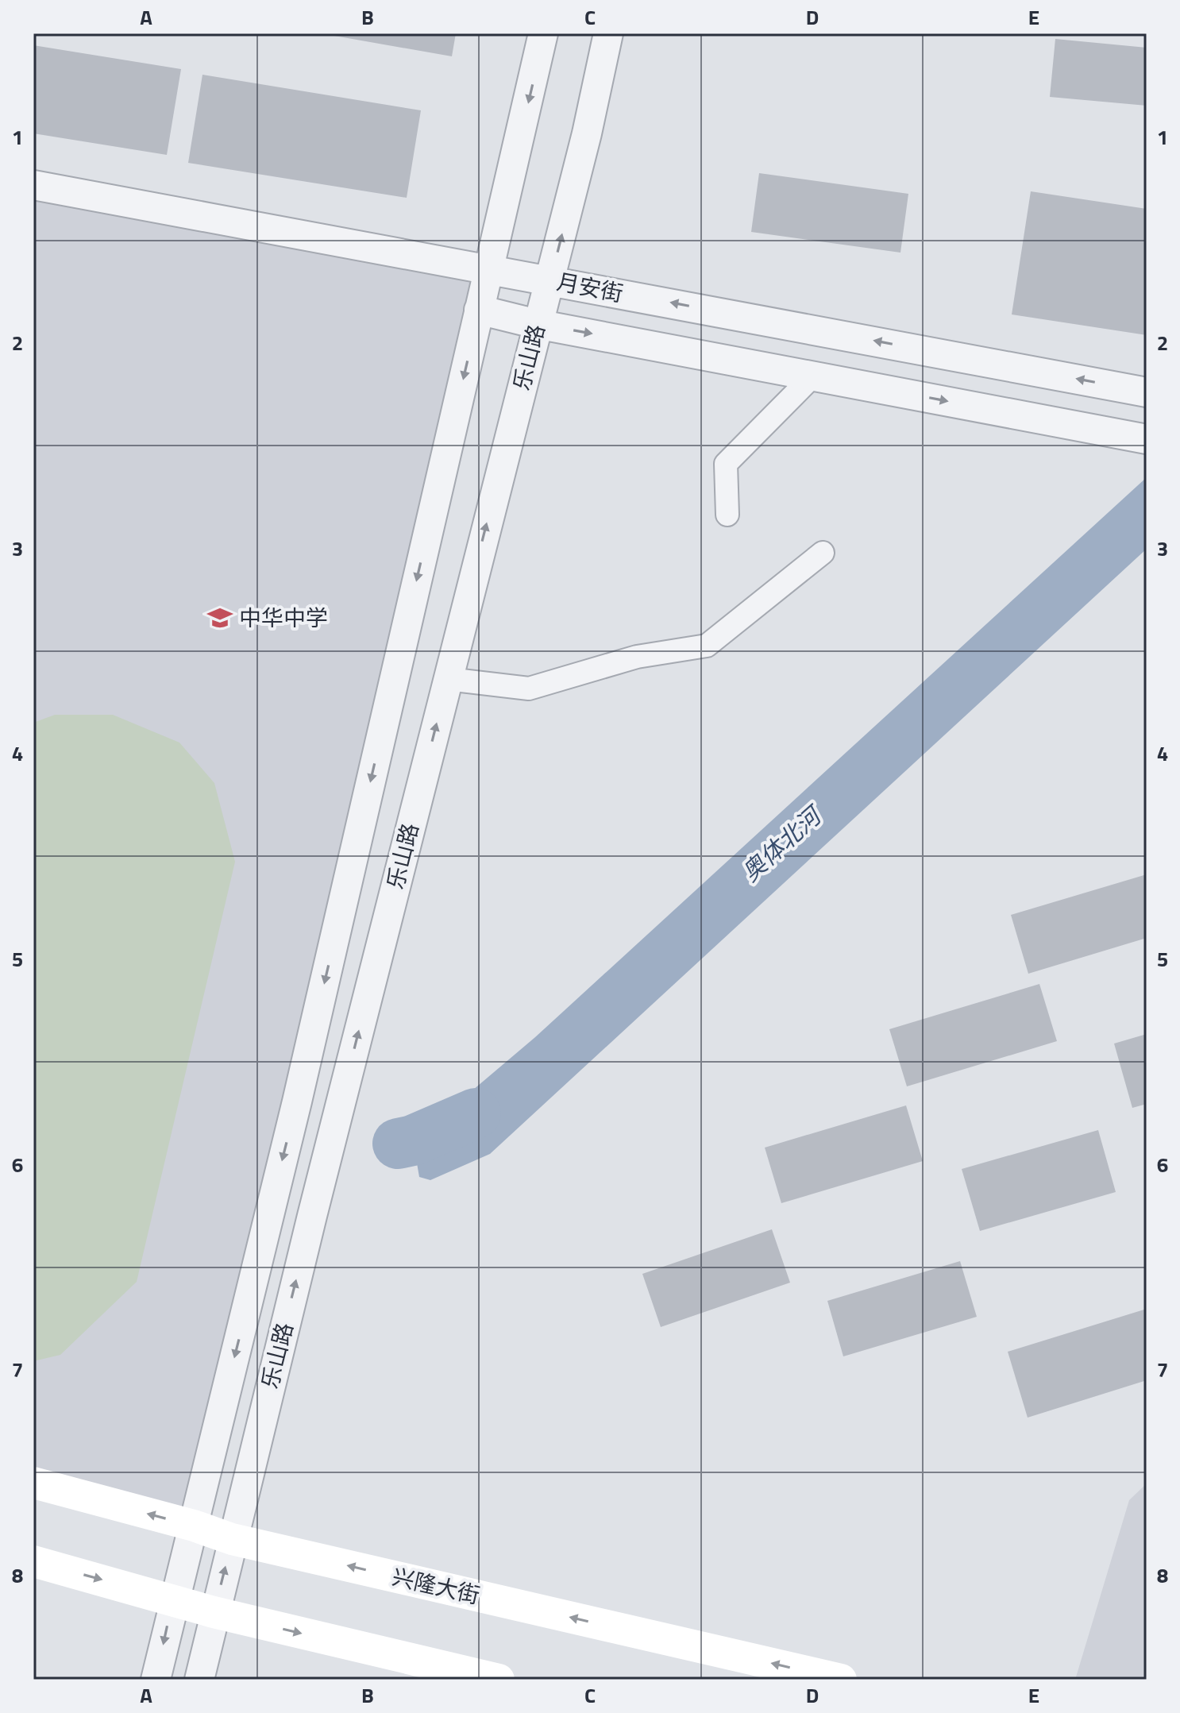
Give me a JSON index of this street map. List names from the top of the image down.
{
  "streets": {
    "main road": ["兴隆大街"],
    "street": ["月安街", "乐山路"]
  },
  "crossings": [
    ["月安街", "乐山路"],
    ["乐山路", "兴隆大街"]
  ],
  "water": ["奥体北河"],
  "places": {
    "school or university": ["中华中学"]
  },
  "grid": {
    "columns": [
      "A",
      "B",
      "C",
      "D",
      "E"
    ],
    "rows": [
      "1",
      "2",
      "3",
      "4",
      "5",
      "6",
      "7",
      "8"
    ]
  }
}
